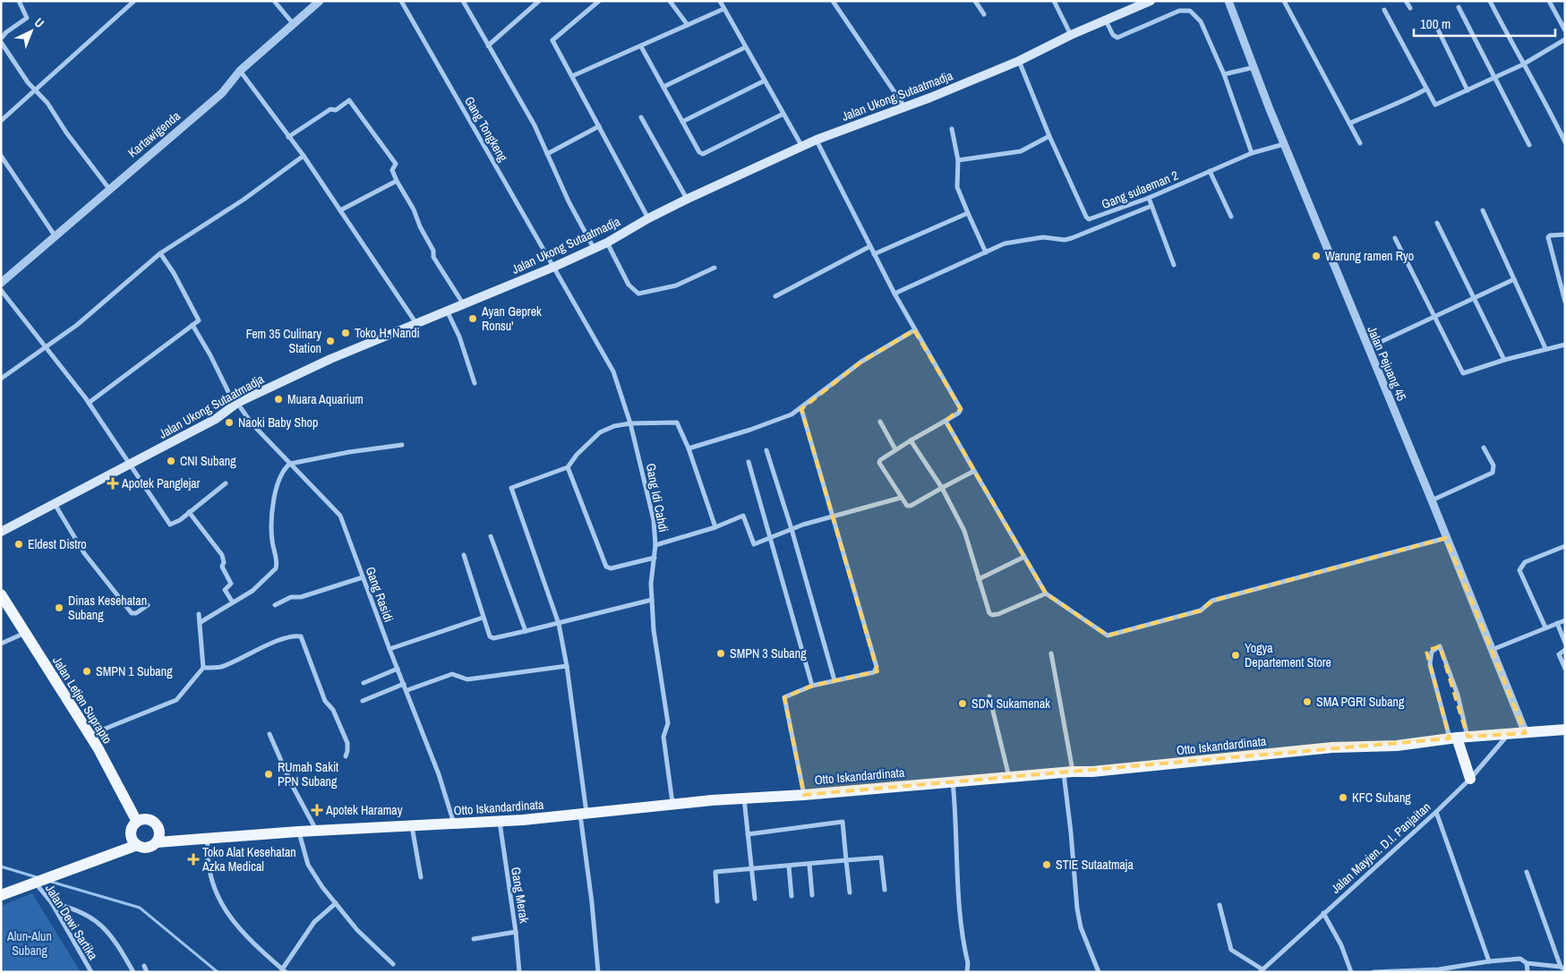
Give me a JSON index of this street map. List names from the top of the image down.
{
  "streets": {
    "main road": ["Jalan Ukong Sutaatmadja", "Jalan Letjen Suprapto", "Otto Iskandardinata"],
    "street": [
      "Gang Tongkeng",
      "Kartawigenda",
      "Gang sulaeman 2",
      "Jalan Pejuang 45",
      "Gang Idi Cahdi",
      "Gang Rasidi",
      "Jalan Mayjen. D.I. Panjaitan",
      "Gang Merak",
      "Jalan Dewi Sartika"
    ]
  },
  "crossings": [
    ["Jalan Ukong Sutaatmadja", "Gang Tongkeng"],
    ["Jalan Ukong Sutaatmadja", "Gang sulaeman 2"],
    ["Jalan Ukong Sutaatmadja", "Gang Idi Cahdi"],
    ["Jalan Ukong Sutaatmadja", "Gang Rasidi"],
    ["Gang Tongkeng", "Gang Idi Cahdi"],
    ["Gang sulaeman 2", "Jalan Pejuang 45"],
    ["Jalan Pejuang 45", "Otto Iskandardinata"],
    ["Gang Idi Cahdi", "Otto Iskandardinata"],
    ["Gang Rasidi", "Otto Iskandardinata"],
    ["Jalan Letjen Suprapto", "Otto Iskandardinata"],
    ["Otto Iskandardinata", "Jalan Mayjen. D.I. Panjaitan"],
    ["Otto Iskandardinata", "Gang Merak"]
  ],
  "parks": ["Alun-Alun Subang"],
  "places": {
    "other": [
      "Warung ramen Ryo",
      "Ayan Geprek Ronsu'",
      "Toko H. Nandi",
      "Fem 35 Culinary Station",
      "Muara Aquarium",
      "Naoki Baby Shop",
      "CNI Subang",
      "Eldest Distro",
      "Dinas Kesehatan Subang",
      "SMPN 3 Subang",
      "Yogya Departement Store",
      "SMPN 1 Subang",
      "SMA PGRI Subang",
      "SDN Sukamenak",
      "RUmah Sakit PPN Subang",
      "KFC Subang",
      "STIE Sutaatmaja"
    ],
    "health": ["Apotek Panglejar", "Apotek Haramay", "Toko Alat Kesehatan Azka Medical"]
  },
  "scale_bar": "100 m",
  "north": "top right"
}
